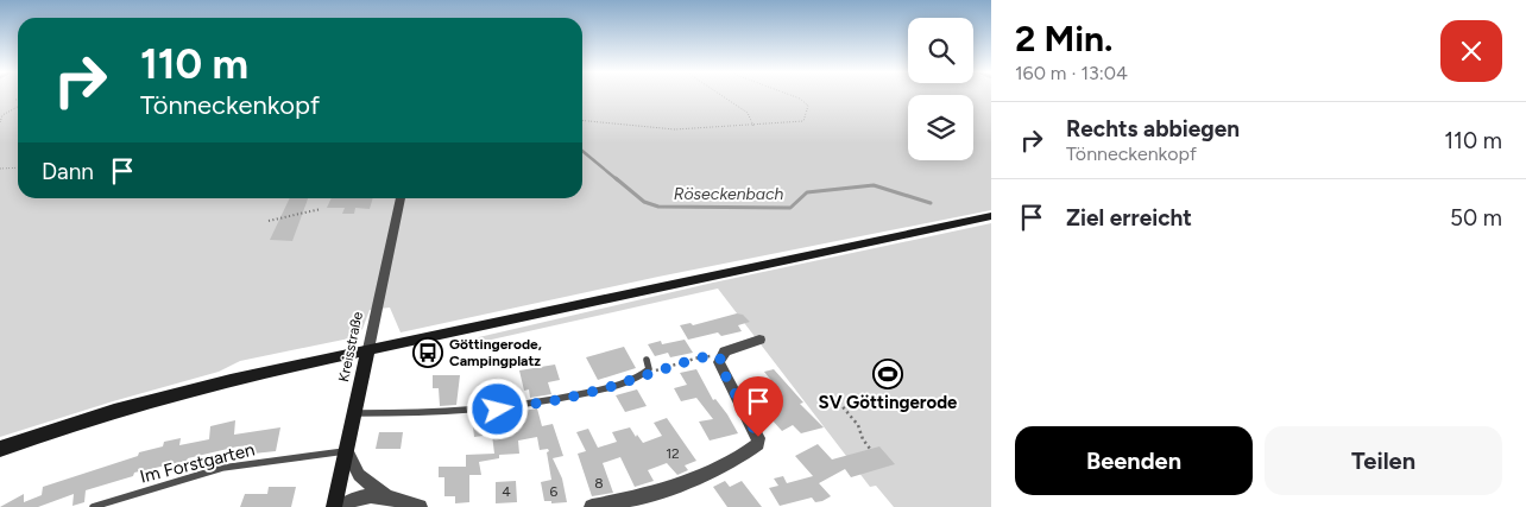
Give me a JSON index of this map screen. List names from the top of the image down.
{
  "streets": {
    "main road": ["Kreisstraße"],
    "lane": ["Im Forstgarten"]
  },
  "crossings": [
    ["Kreisstraße", "Im Forstgarten"]
  ],
  "water": ["Röseckenbach"],
  "places": {
    "bus stop": ["Göttingerode, Campingplatz"],
    "sports": ["SV Göttingerode"]
  },
  "house_numbers": [
    "12",
    "8",
    "4",
    "6"
  ],
  "page": {
    "heading": ["2 Min.", "160 m · 13:04"],
    "turn": ["110 m", "Tönneckenkopf"],
    "list": [
      {
        "name": "Rechts abbiegen",
        "note": "Tönneckenkopf",
        "value": "110 m"
      },
      {
        "name": "Ziel erreicht",
        "value": "50 m"
      }
    ],
    "then": "Dann",
    "buttons": ["Beenden", "Teilen"]
  }
}
